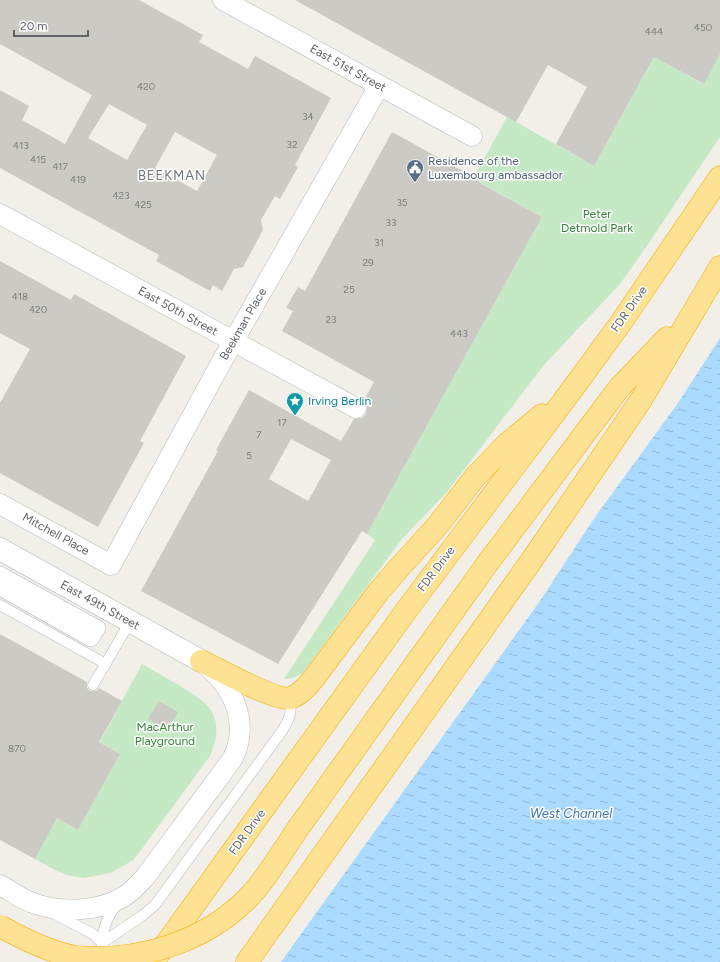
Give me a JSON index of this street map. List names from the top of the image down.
{
  "streets": {
    "highway": ["FDR Drive"],
    "main road": ["East 49th Street"],
    "street": [
      "East 51st Street",
      "East 50th Street",
      "Beekman Place",
      "Mitchell Place"
    ]
  },
  "crossings": [
    ["East 51st Street", "Beekman Place"],
    ["East 50th Street", "Beekman Place"],
    ["Beekman Place", "Mitchell Place"]
  ],
  "districts": ["BEEKMAN"],
  "water": ["West Channel"],
  "parks": ["Peter Detmold Park", "MacArthur Playground"],
  "places": {
    "public building": ["Residence of the Luxembourg ambassador"],
    "place": ["Irving Berlin"]
  },
  "house_numbers": [
    "450",
    "444",
    "420",
    "34",
    "32",
    "413",
    "415",
    "417",
    "419",
    "423",
    "35",
    "425",
    "33",
    "31",
    "29",
    "25",
    "418",
    "420",
    "23",
    "443",
    "17",
    "7",
    "5",
    "870"
  ],
  "scale_bar": "20 m"
}
